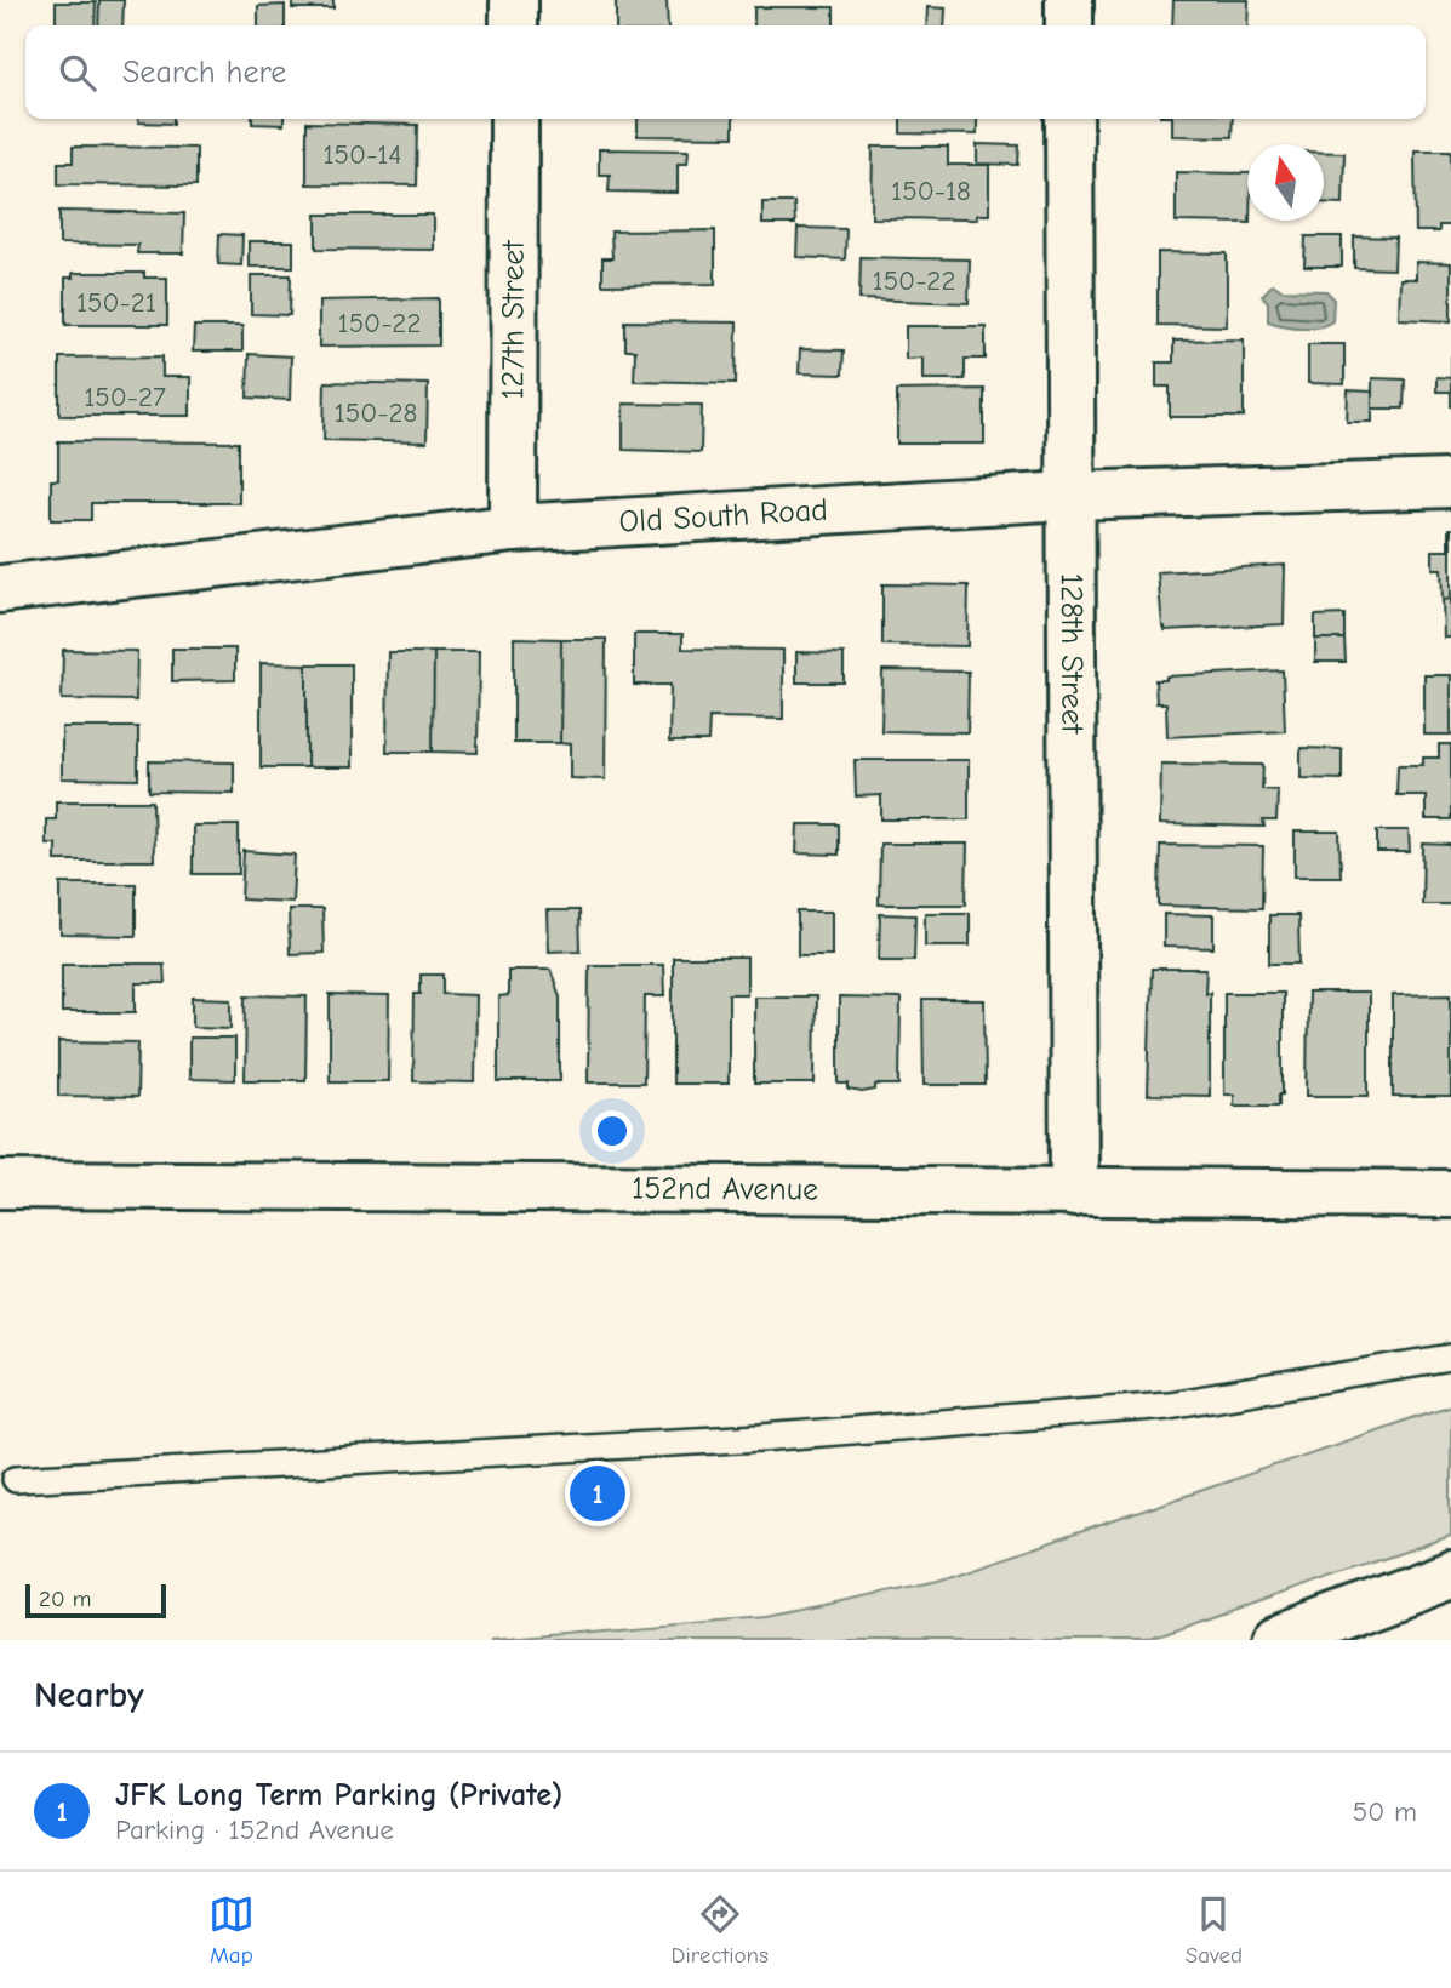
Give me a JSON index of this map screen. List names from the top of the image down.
{
  "streets": {
    "main road": [
      "127th Street",
      "Old South Road",
      "128th Street",
      "152nd Avenue"
    ]
  },
  "crossings": [
    ["127th Street", "Old South Road"],
    ["Old South Road", "128th Street"],
    ["128th Street", "152nd Avenue"]
  ],
  "house_numbers": [
    "150-14",
    "150-18",
    "150-22",
    "150-21",
    "150-22",
    "150-27",
    "150-28"
  ],
  "scale_bar": "20 m",
  "north": "top",
  "page": {
    "search": "Search here",
    "pins": "1",
    "scale": "20 m",
    "heading": "Nearby",
    "list": [
      {
        "mark": "1",
        "name": "JFK Long Term Parking (Private)",
        "note": "Parking · 152nd Avenue",
        "value": "50 m"
      }
    ],
    "nav": ["Map", "Directions", "Saved"]
  }
}
